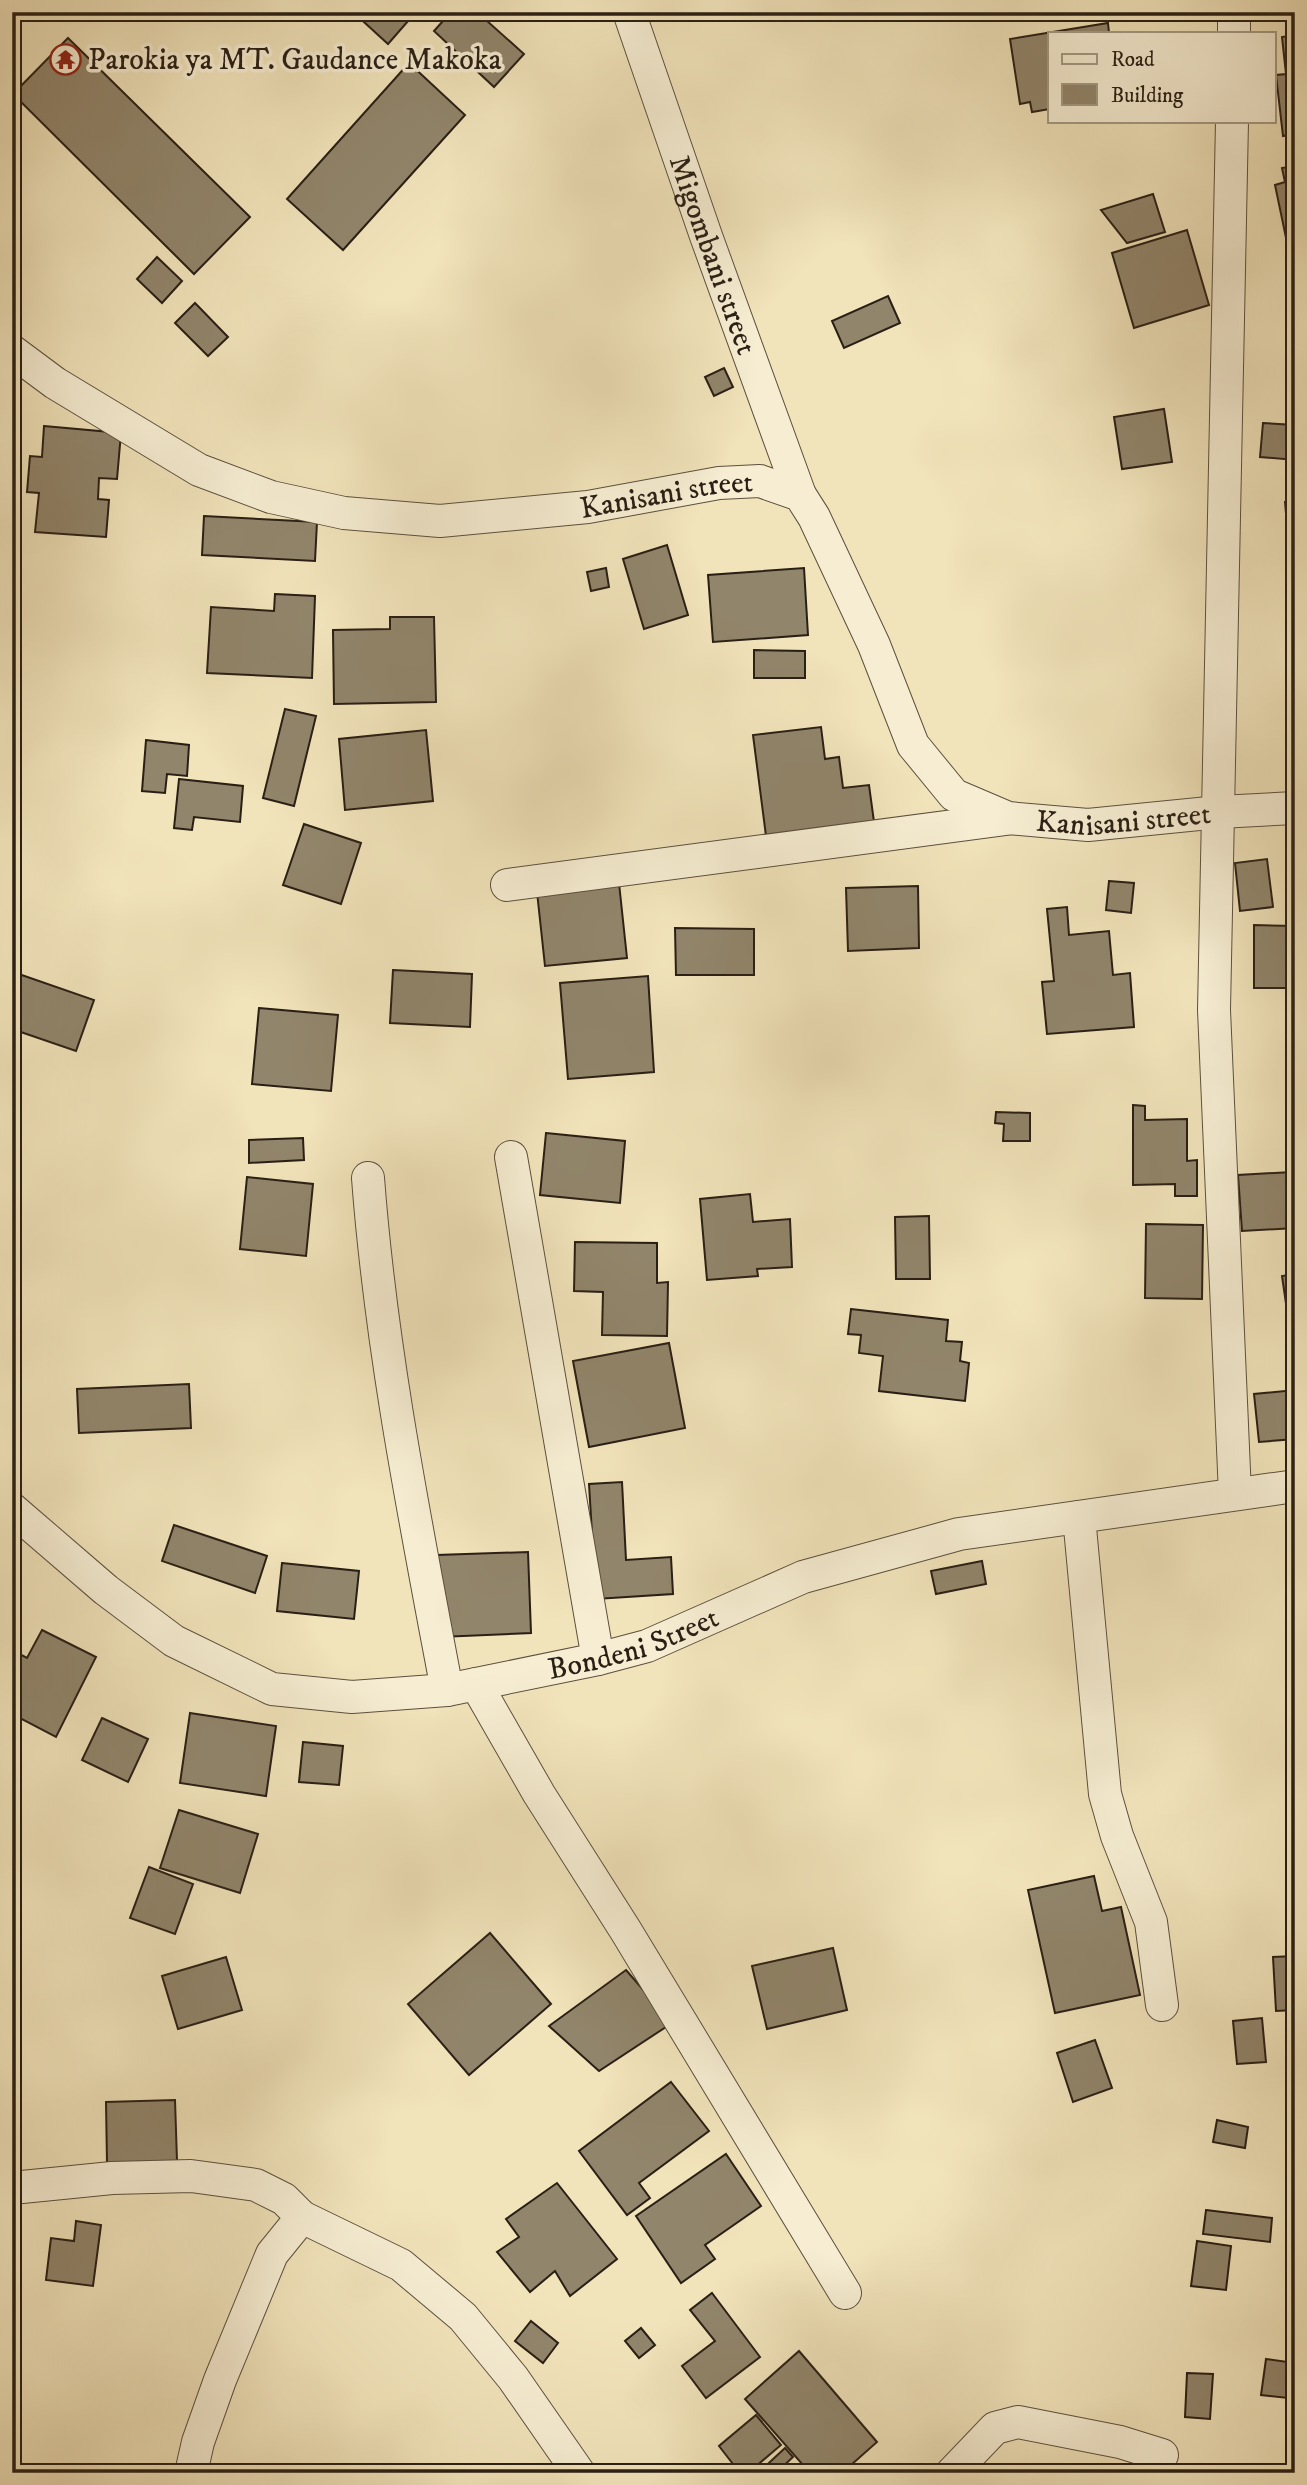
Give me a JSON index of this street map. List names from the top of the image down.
{
  "streets": {
    "street": ["Migombani street", "Kanisani street", "Bondeni Street"]
  },
  "crossings": [
    ["Migombani street", "Kanisani street"]
  ],
  "places": {
    "temple": ["Parokia ya MT. Gaudance Makoka"]
  },
  "legend": ["Road", "Building"]
}
